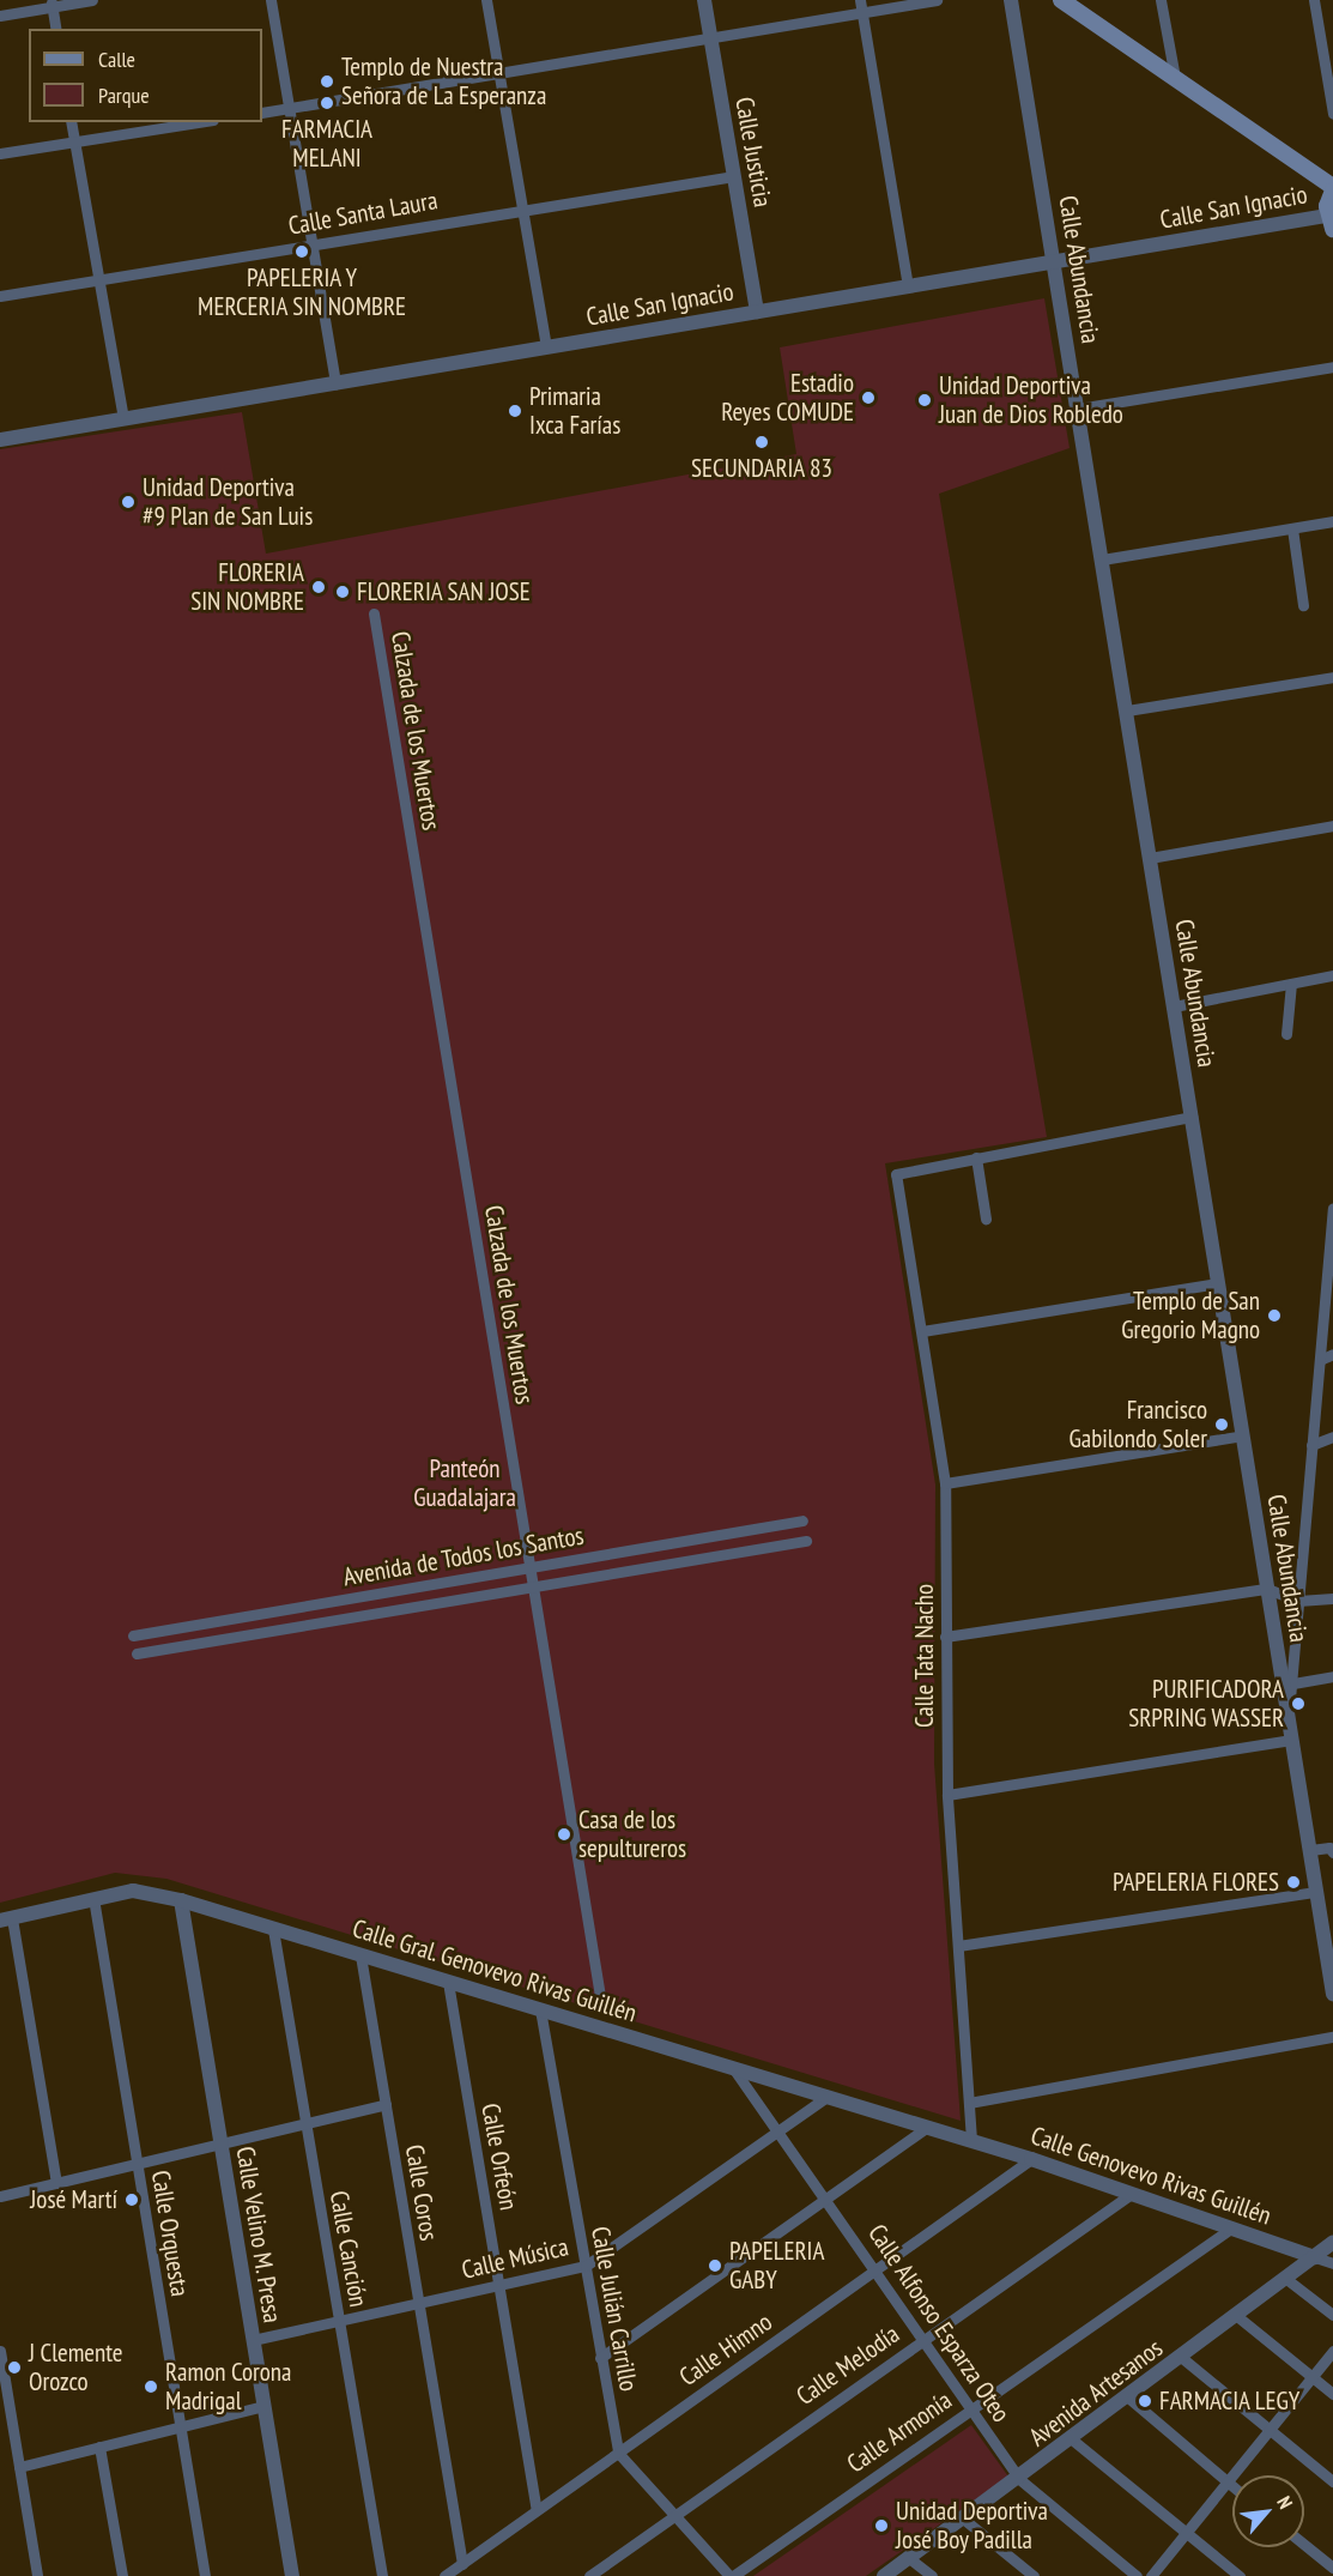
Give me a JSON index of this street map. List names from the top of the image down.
{
  "streets": {
    "street": [
      "Calle Justicia",
      "Calle San Ignacio",
      "Calle Santa Laura",
      "Calle Abundancia",
      "Calzada de los Muertos",
      "Avenida de Todos los Santos",
      "Calle Tata Nacho",
      "Calle Gral. Genovevo Rivas Guillén",
      "Calle Orfeón",
      "Calle Genovevo Rivas Guillén",
      "Calle Coros",
      "Calle Orquesta",
      "Calle Velino M. Presa",
      "Calle Canción",
      "Calle Música",
      "Calle Julián Carrillo",
      "Calle Alfonso Esparza Oteo",
      "Calle Himno",
      "Calle Melodía",
      "Avenida Artesanos",
      "Calle Armonía"
    ]
  },
  "crossings": [
    ["Calle Justicia", "Calle San Ignacio"],
    ["Calle Justicia", "Calle Santa Laura"],
    ["Calle San Ignacio", "Calle Abundancia"],
    ["Calzada de los Muertos", "Avenida de Todos los Santos"],
    ["Calle Tata Nacho", "Calle Gral. Genovevo Rivas Guillén"],
    ["Calle Tata Nacho", "Calle Genovevo Rivas Guillén"],
    ["Calle Gral. Genovevo Rivas Guillén", "Calle Orfeón"],
    ["Calle Gral. Genovevo Rivas Guillén", "Calle Genovevo Rivas Guillén"],
    ["Calle Gral. Genovevo Rivas Guillén", "Calle Coros"],
    ["Calle Gral. Genovevo Rivas Guillén", "Calle Orquesta"],
    ["Calle Gral. Genovevo Rivas Guillén", "Calle Velino M. Presa"],
    ["Calle Gral. Genovevo Rivas Guillén", "Calle Canción"],
    ["Calle Gral. Genovevo Rivas Guillén", "Calle Música"],
    ["Calle Gral. Genovevo Rivas Guillén", "Calle Julián Carrillo"],
    ["Calle Gral. Genovevo Rivas Guillén", "Calle Alfonso Esparza Oteo"],
    ["Calle Orfeón", "Calle Música"],
    ["Calle Orfeón", "Calle Himno"],
    ["Calle Genovevo Rivas Guillén", "Calle Himno"],
    ["Calle Genovevo Rivas Guillén", "Calle Melodía"],
    ["Calle Genovevo Rivas Guillén", "Avenida Artesanos"],
    ["Calle Genovevo Rivas Guillén", "Calle Armonía"],
    ["Calle Coros", "Calle Música"],
    ["Calle Coros", "Calle Himno"],
    ["Calle Velino M. Presa", "Calle Música"],
    ["Calle Canción", "Calle Música"],
    ["Calle Música", "Calle Julián Carrillo"],
    ["Calle Música", "Calle Alfonso Esparza Oteo"],
    ["Calle Julián Carrillo", "Calle Himno"],
    ["Calle Alfonso Esparza Oteo", "Calle Himno"],
    ["Calle Alfonso Esparza Oteo", "Calle Melodía"],
    ["Calle Alfonso Esparza Oteo", "Avenida Artesanos"],
    ["Calle Alfonso Esparza Oteo", "Calle Armonía"]
  ],
  "parks": ["Panteón Guadalajara"],
  "places": [
    "Templo de Nuestra Señora de La Esperanza",
    "FARMACIA MELANI",
    "PAPELERIA Y MERCERIA SIN NOMBRE",
    "Estadio Reyes COMUDE",
    "Unidad Deportiva Juan de Dios Robledo",
    "Primaria Ixca Farías",
    "SECUNDARIA 83",
    "Unidad Deportiva #9 Plan de San Luis",
    "FLORERIA SIN NOMBRE",
    "FLORERIA SAN JOSE",
    "Templo de San Gregorio Magno",
    "Francisco Gabilondo Soler",
    "PURIFICADORA SRPRING WASSER",
    "Casa de los sepultureros",
    "PAPELERIA FLORES",
    "José Martí",
    "PAPELERIA GABY",
    "J Clemente Orozco",
    "Ramon Corona Madrigal",
    "FARMACIA LEGY",
    "Unidad Deportiva José Boy Padilla"
  ],
  "legend": ["Calle", "Parque"],
  "north": "top right"
}
